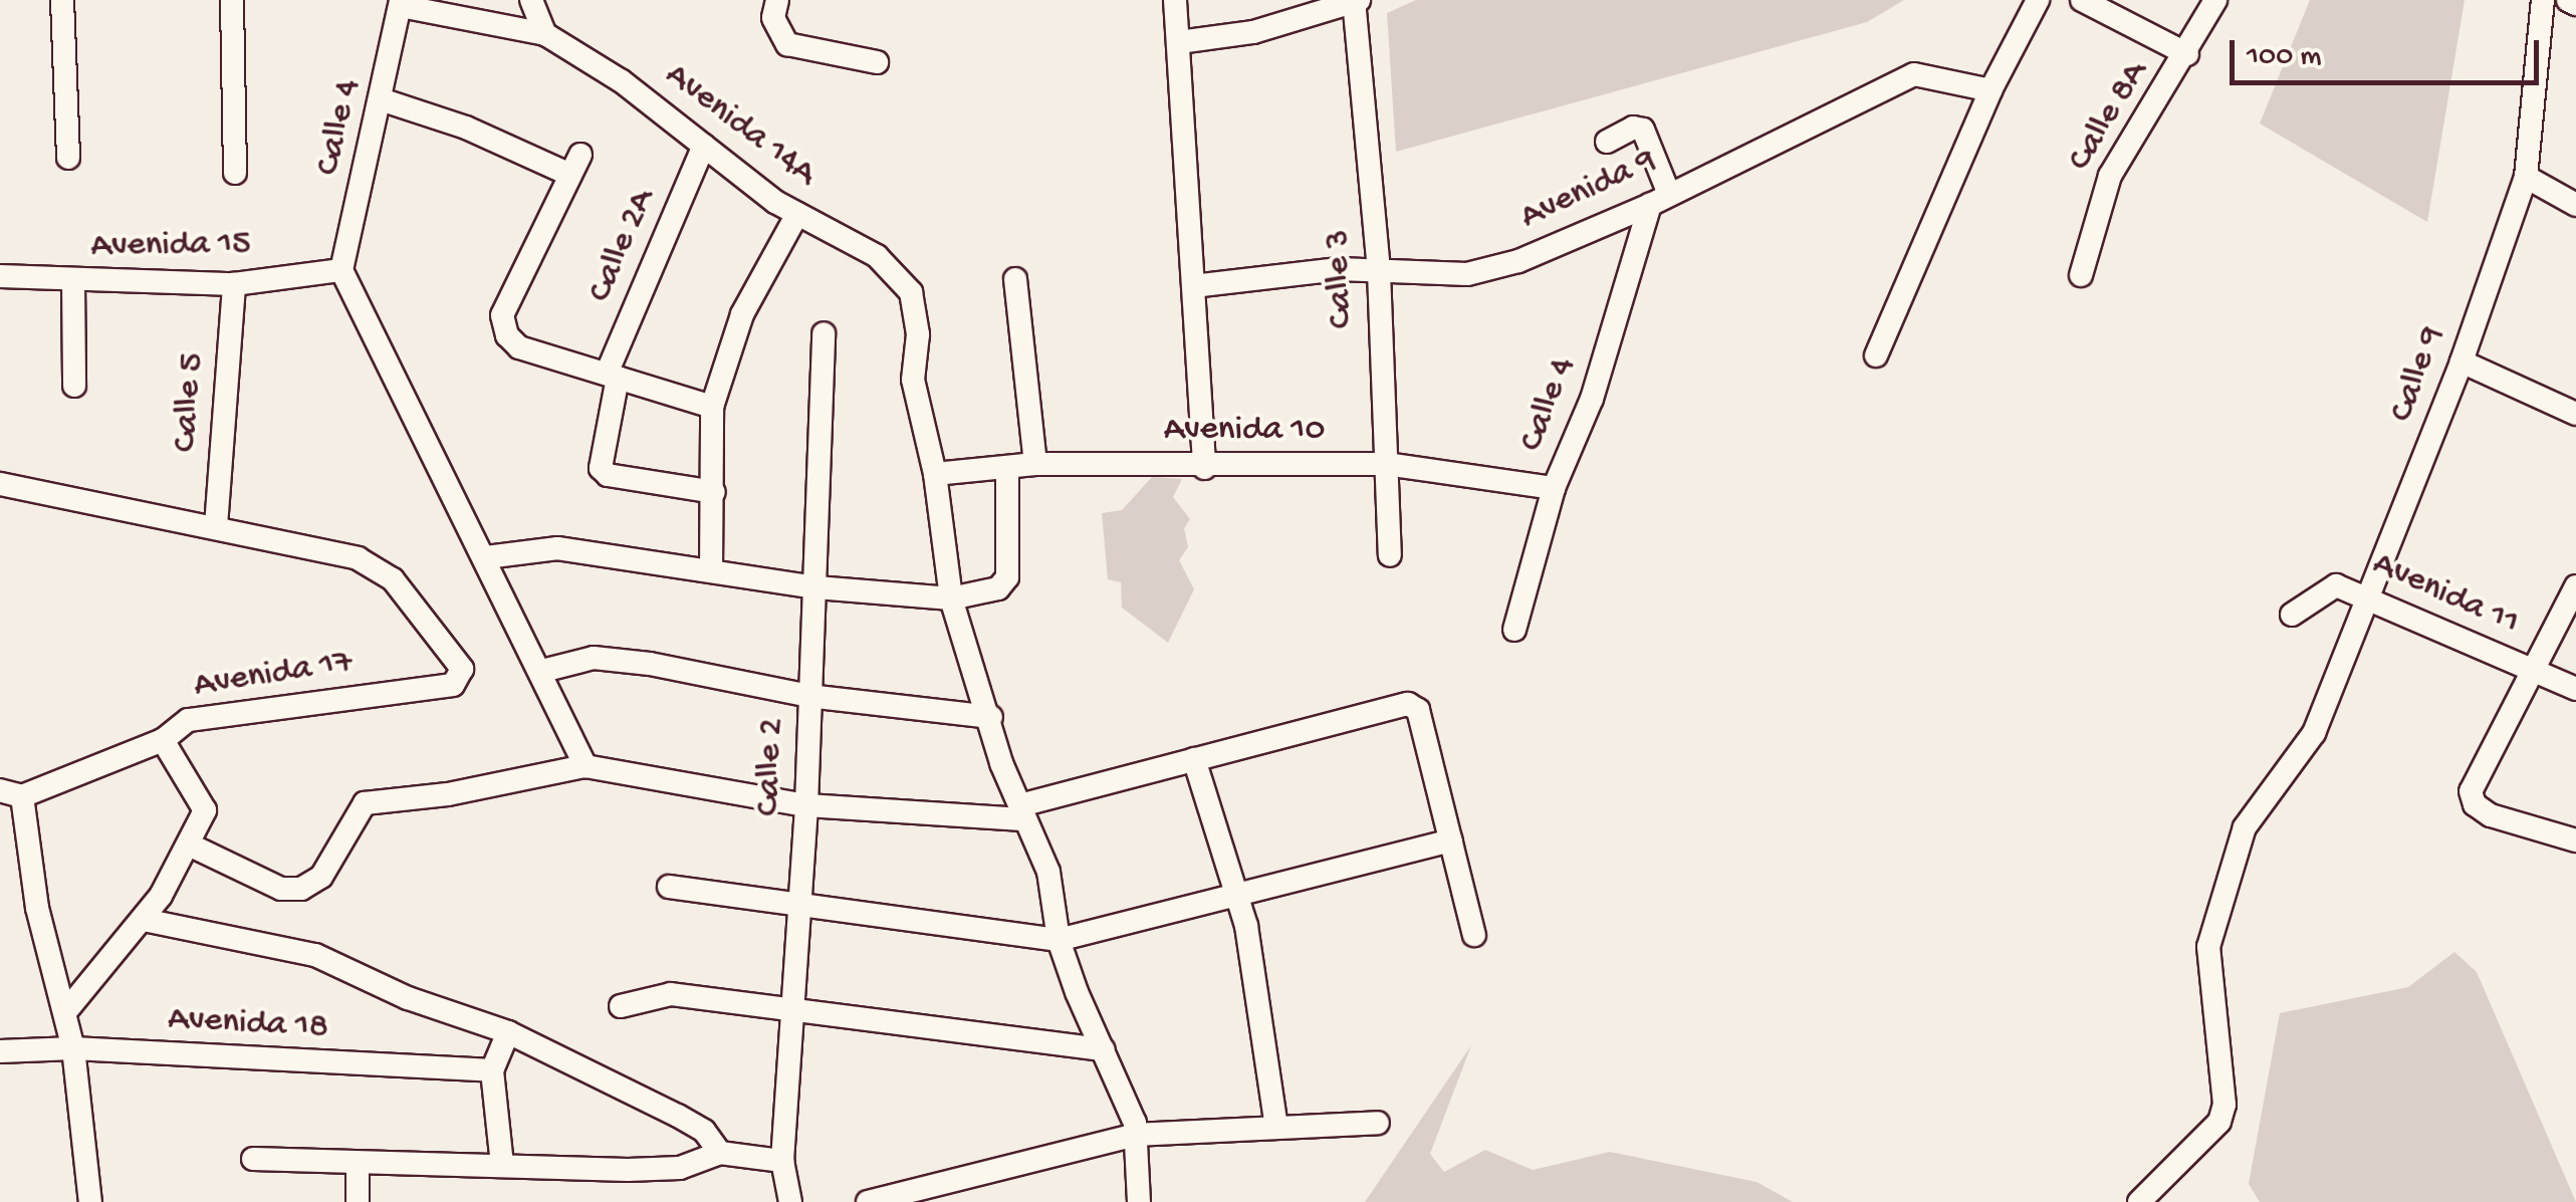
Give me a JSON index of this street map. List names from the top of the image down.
{
  "streets": {
    "street": [
      "Calle 8A",
      "Avenida 14A",
      "Calle 4",
      "Avenida 9",
      "Avenida 15",
      "Calle 2A",
      "Calle 3",
      "Calle 9",
      "Calle 5",
      "Avenida 10",
      "Avenida 11",
      "Avenida 17",
      "Calle 2",
      "Avenida 18"
    ]
  },
  "crossings": [
    ["Avenida 14A", "Calle 2A"],
    ["Avenida 14A", "Avenida 10"],
    ["Calle 4", "Avenida 9"],
    ["Calle 4", "Avenida 15"],
    ["Calle 4", "Avenida 10"],
    ["Avenida 9", "Calle 3"],
    ["Avenida 15", "Calle 5"],
    ["Calle 3", "Avenida 10"],
    ["Calle 9", "Avenida 11"],
    ["Calle 5", "Avenida 17"]
  ],
  "scale_bar": "100 m"
}
